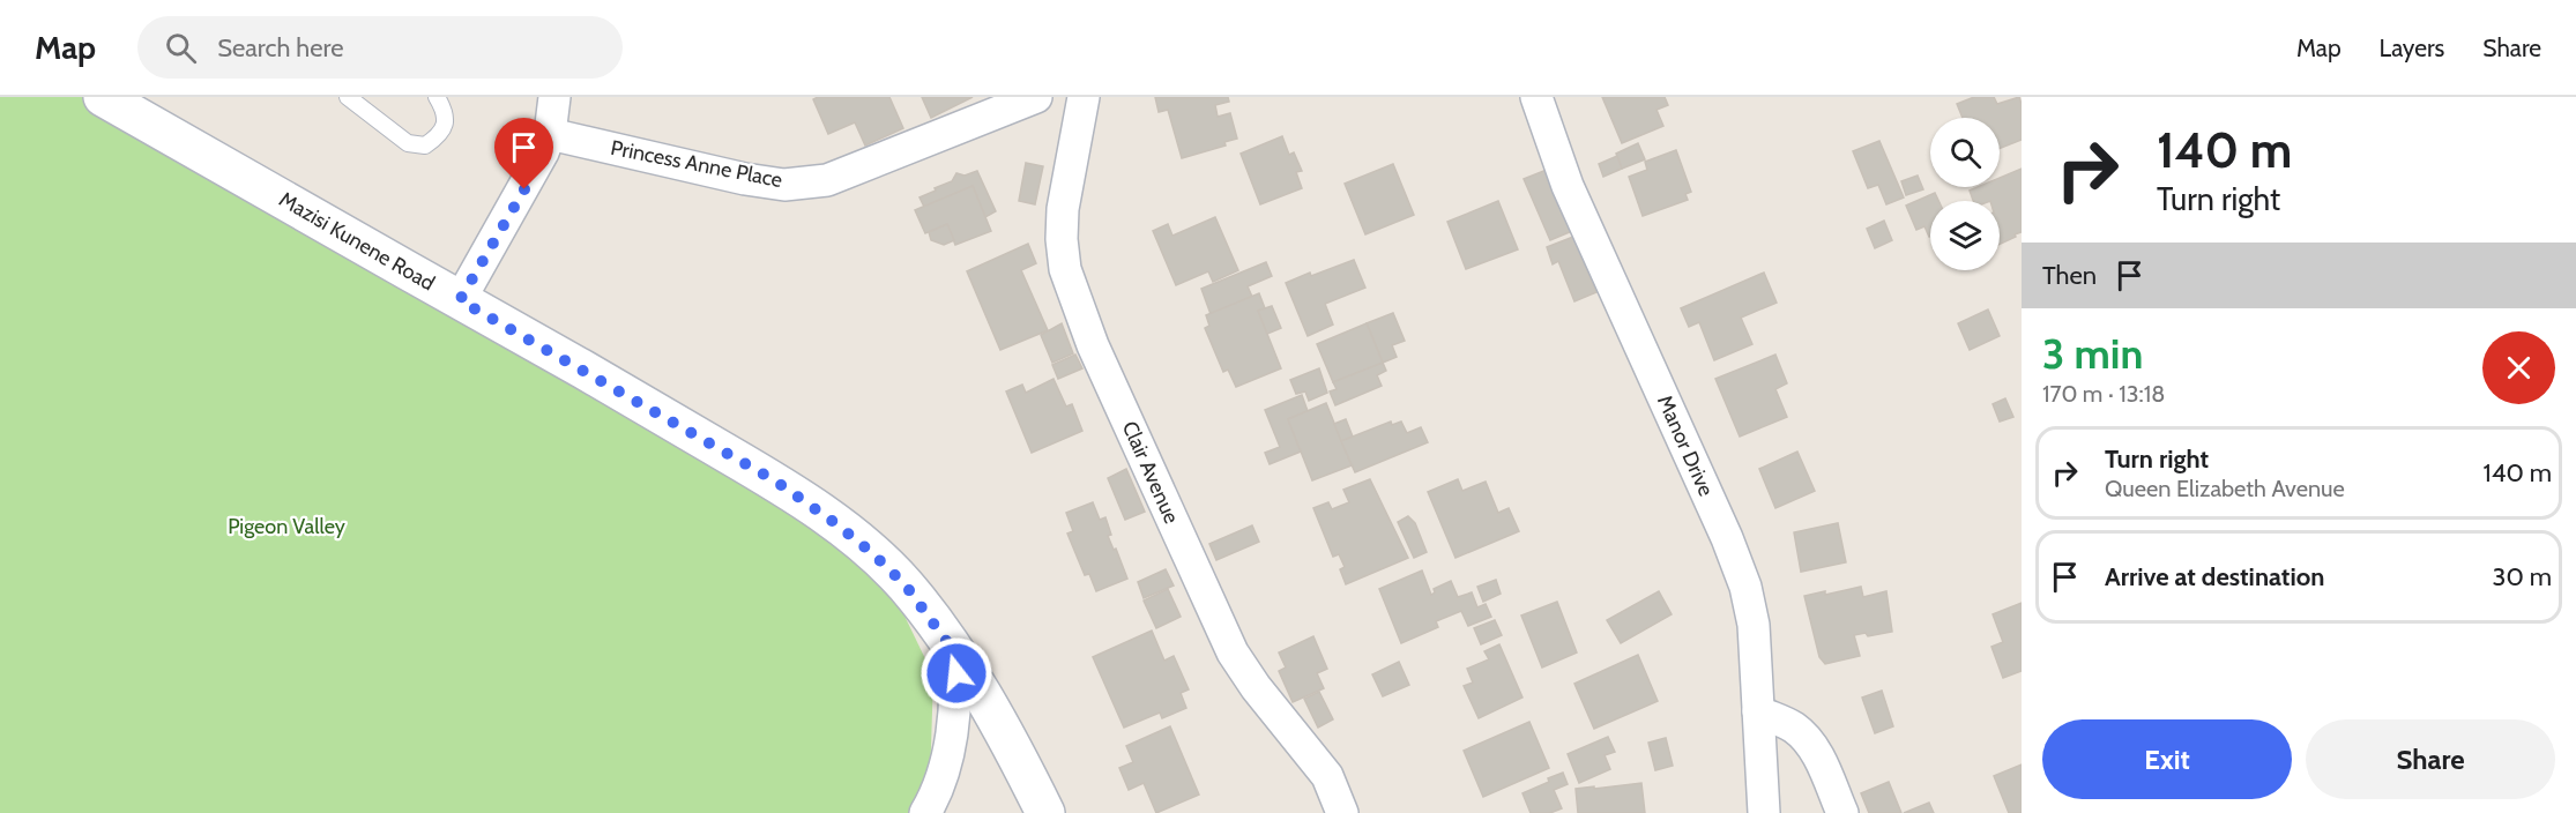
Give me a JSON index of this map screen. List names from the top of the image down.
{
  "streets": {
    "street": [
      "Princess Anne Place",
      "Mazisi Kunene Road",
      "Manor Drive",
      "Clair Avenue"
    ]
  },
  "parks": ["Pigeon Valley"],
  "page": {
    "header": "Map",
    "search": "Search here",
    "nav": ["Map", "Layers", "Share"],
    "turn": ["140 m", "Turn right"],
    "then": "Then",
    "heading": ["3 min", "170 m · 13:18"],
    "list": [
      {
        "name": "Turn right",
        "note": "Queen Elizabeth Avenue",
        "value": "140 m"
      },
      {
        "name": "Arrive at destination",
        "value": "30 m"
      }
    ],
    "buttons": ["Exit", "Share"]
  }
}
